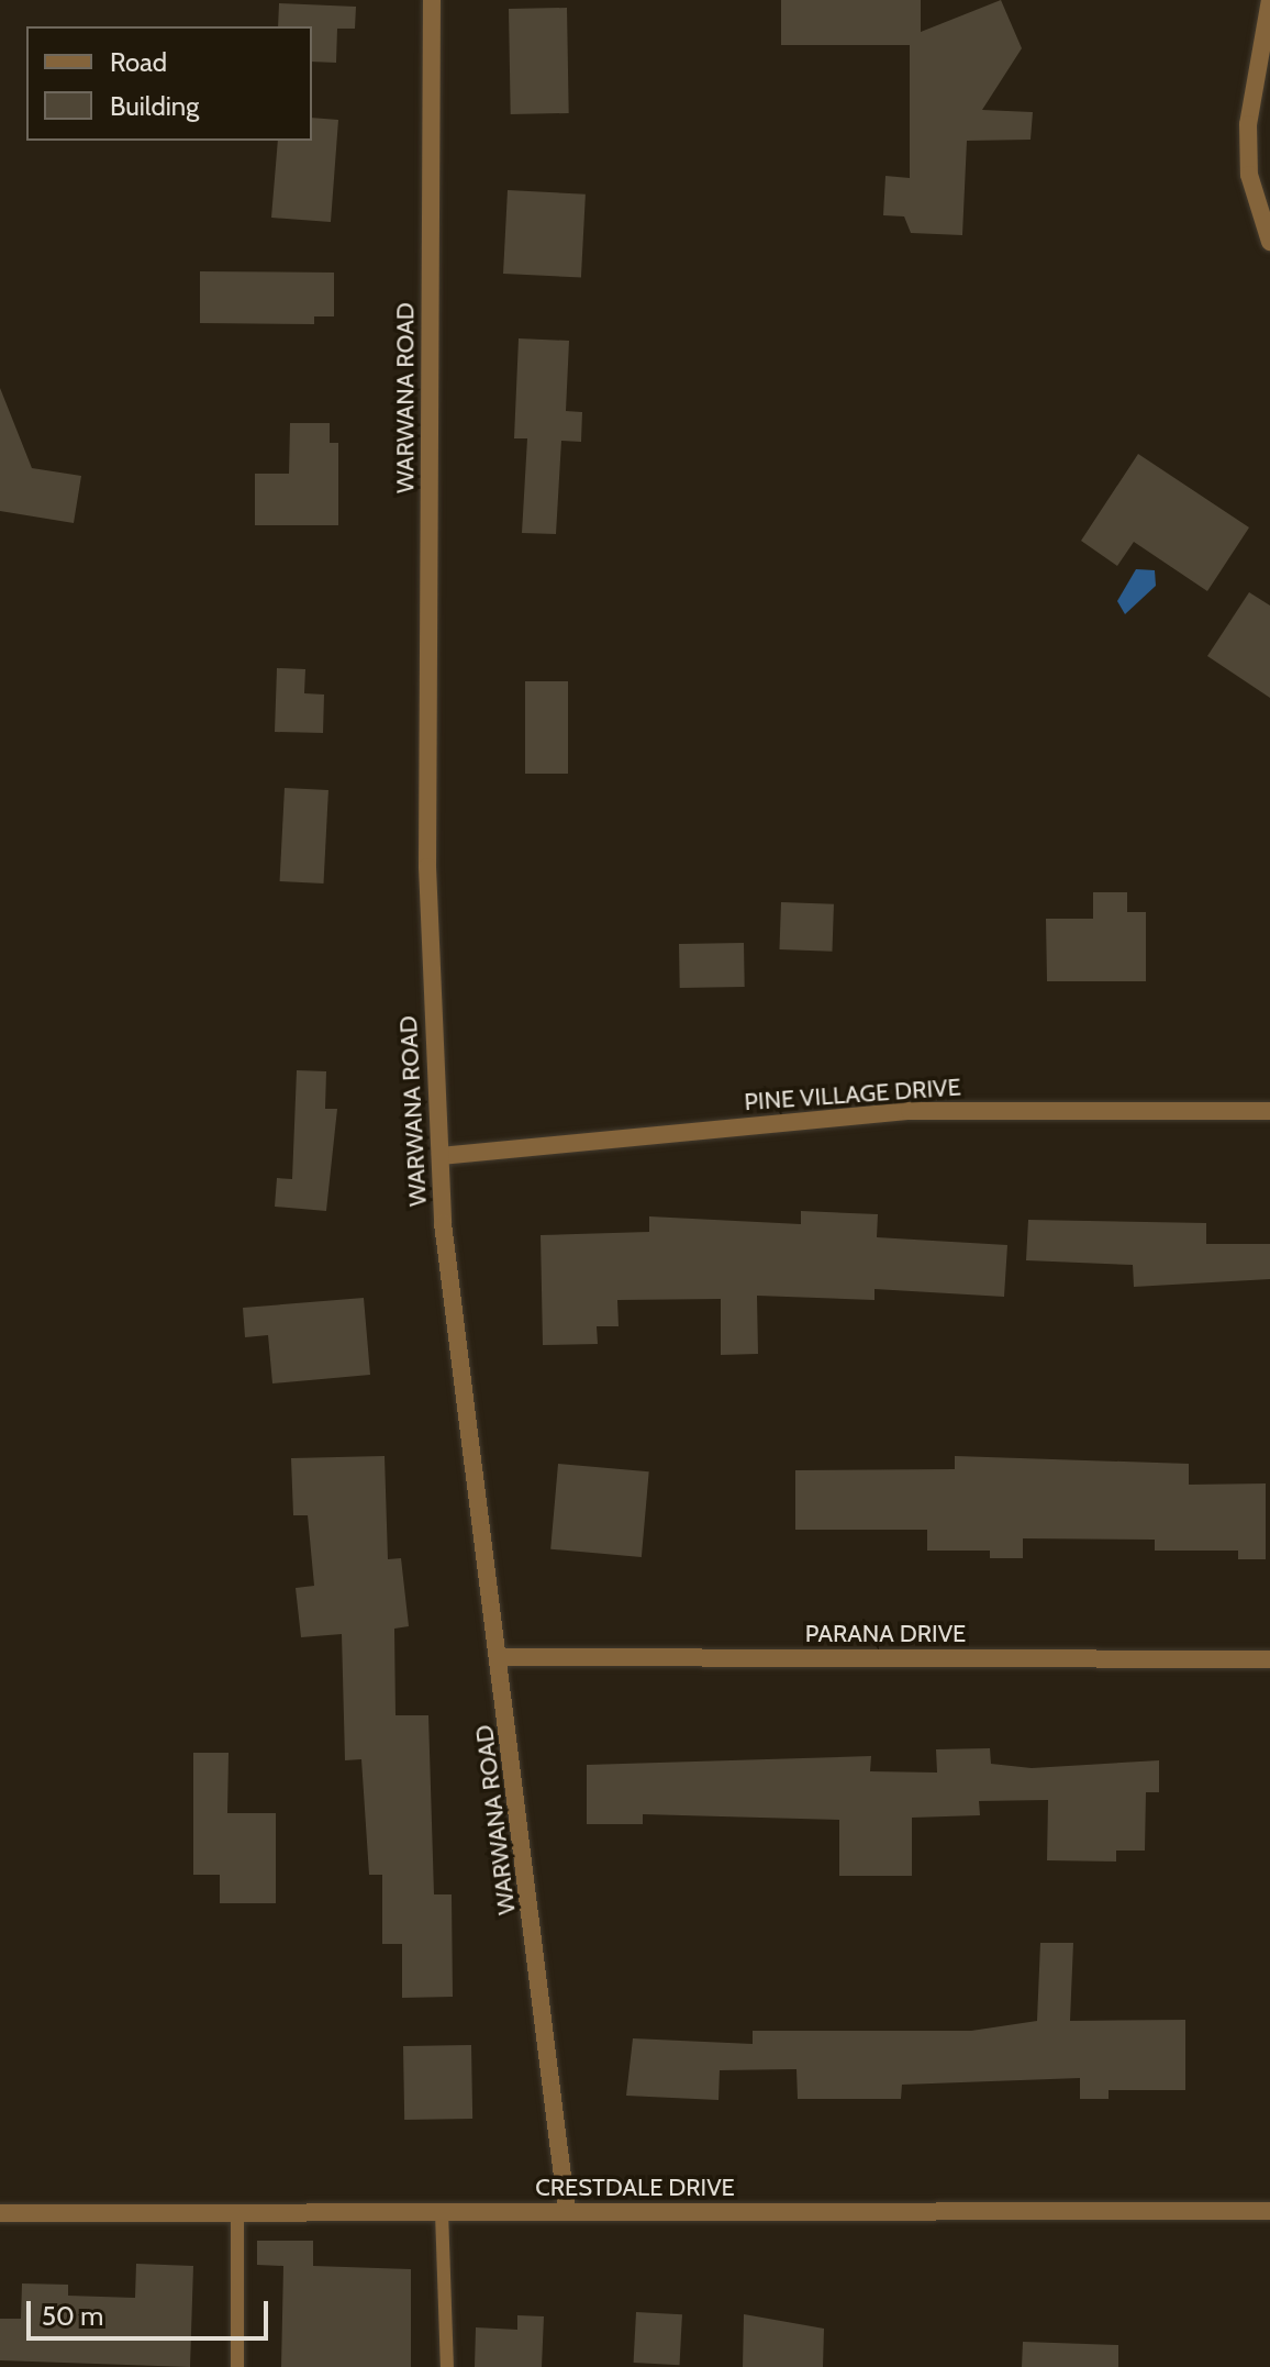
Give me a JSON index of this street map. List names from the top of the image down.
{
  "streets": {
    "street": [
      "WARWANA ROAD",
      "PINE VILLAGE DRIVE",
      "PARANA DRIVE",
      "CRESTDALE DRIVE"
    ]
  },
  "crossings": [
    ["WARWANA ROAD", "PINE VILLAGE DRIVE"],
    ["WARWANA ROAD", "PARANA DRIVE"],
    ["WARWANA ROAD", "CRESTDALE DRIVE"]
  ],
  "legend": ["Road", "Building"],
  "scale_bar": "50 m"
}
